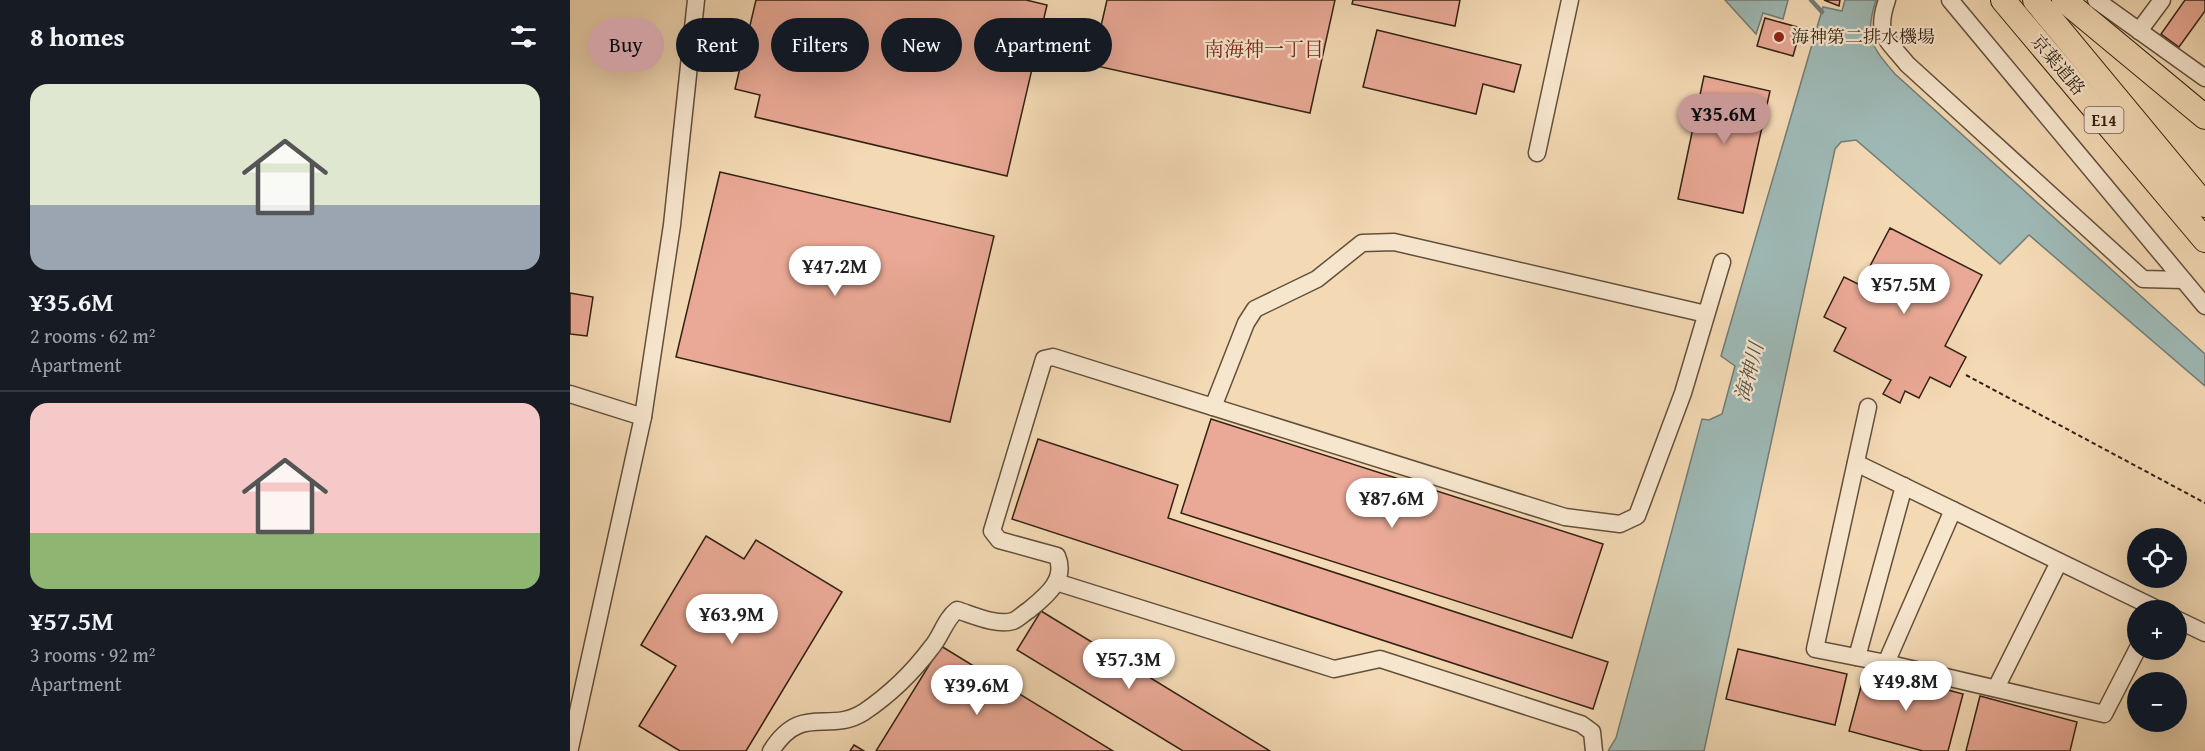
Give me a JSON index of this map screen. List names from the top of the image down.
{
  "streets": {
    "highway": ["京葉道路", "E14"]
  },
  "districts": ["南海神一丁目"],
  "water": ["海神川"],
  "places": ["海神第二排水機場"],
  "page": {
    "heading": "8 homes",
    "chip": [
      "Buy",
      "Rent",
      "Filters",
      "New",
      "Apartment"
    ],
    "list": [
      {
        "name": "¥35.6M",
        "note": "2 rooms · 62 m² · Apartment"
      },
      {
        "name": "¥57.5M",
        "note": "3 rooms · 92 m² · Apartment"
      }
    ],
    "price": [
      "¥35.6M",
      "¥47.2M",
      "¥57.5M",
      "¥87.6M",
      "¥63.9M",
      "¥57.3M",
      "¥49.8M",
      "¥39.6M"
    ],
    "map_buttons": ["+", "−"]
  }
}
